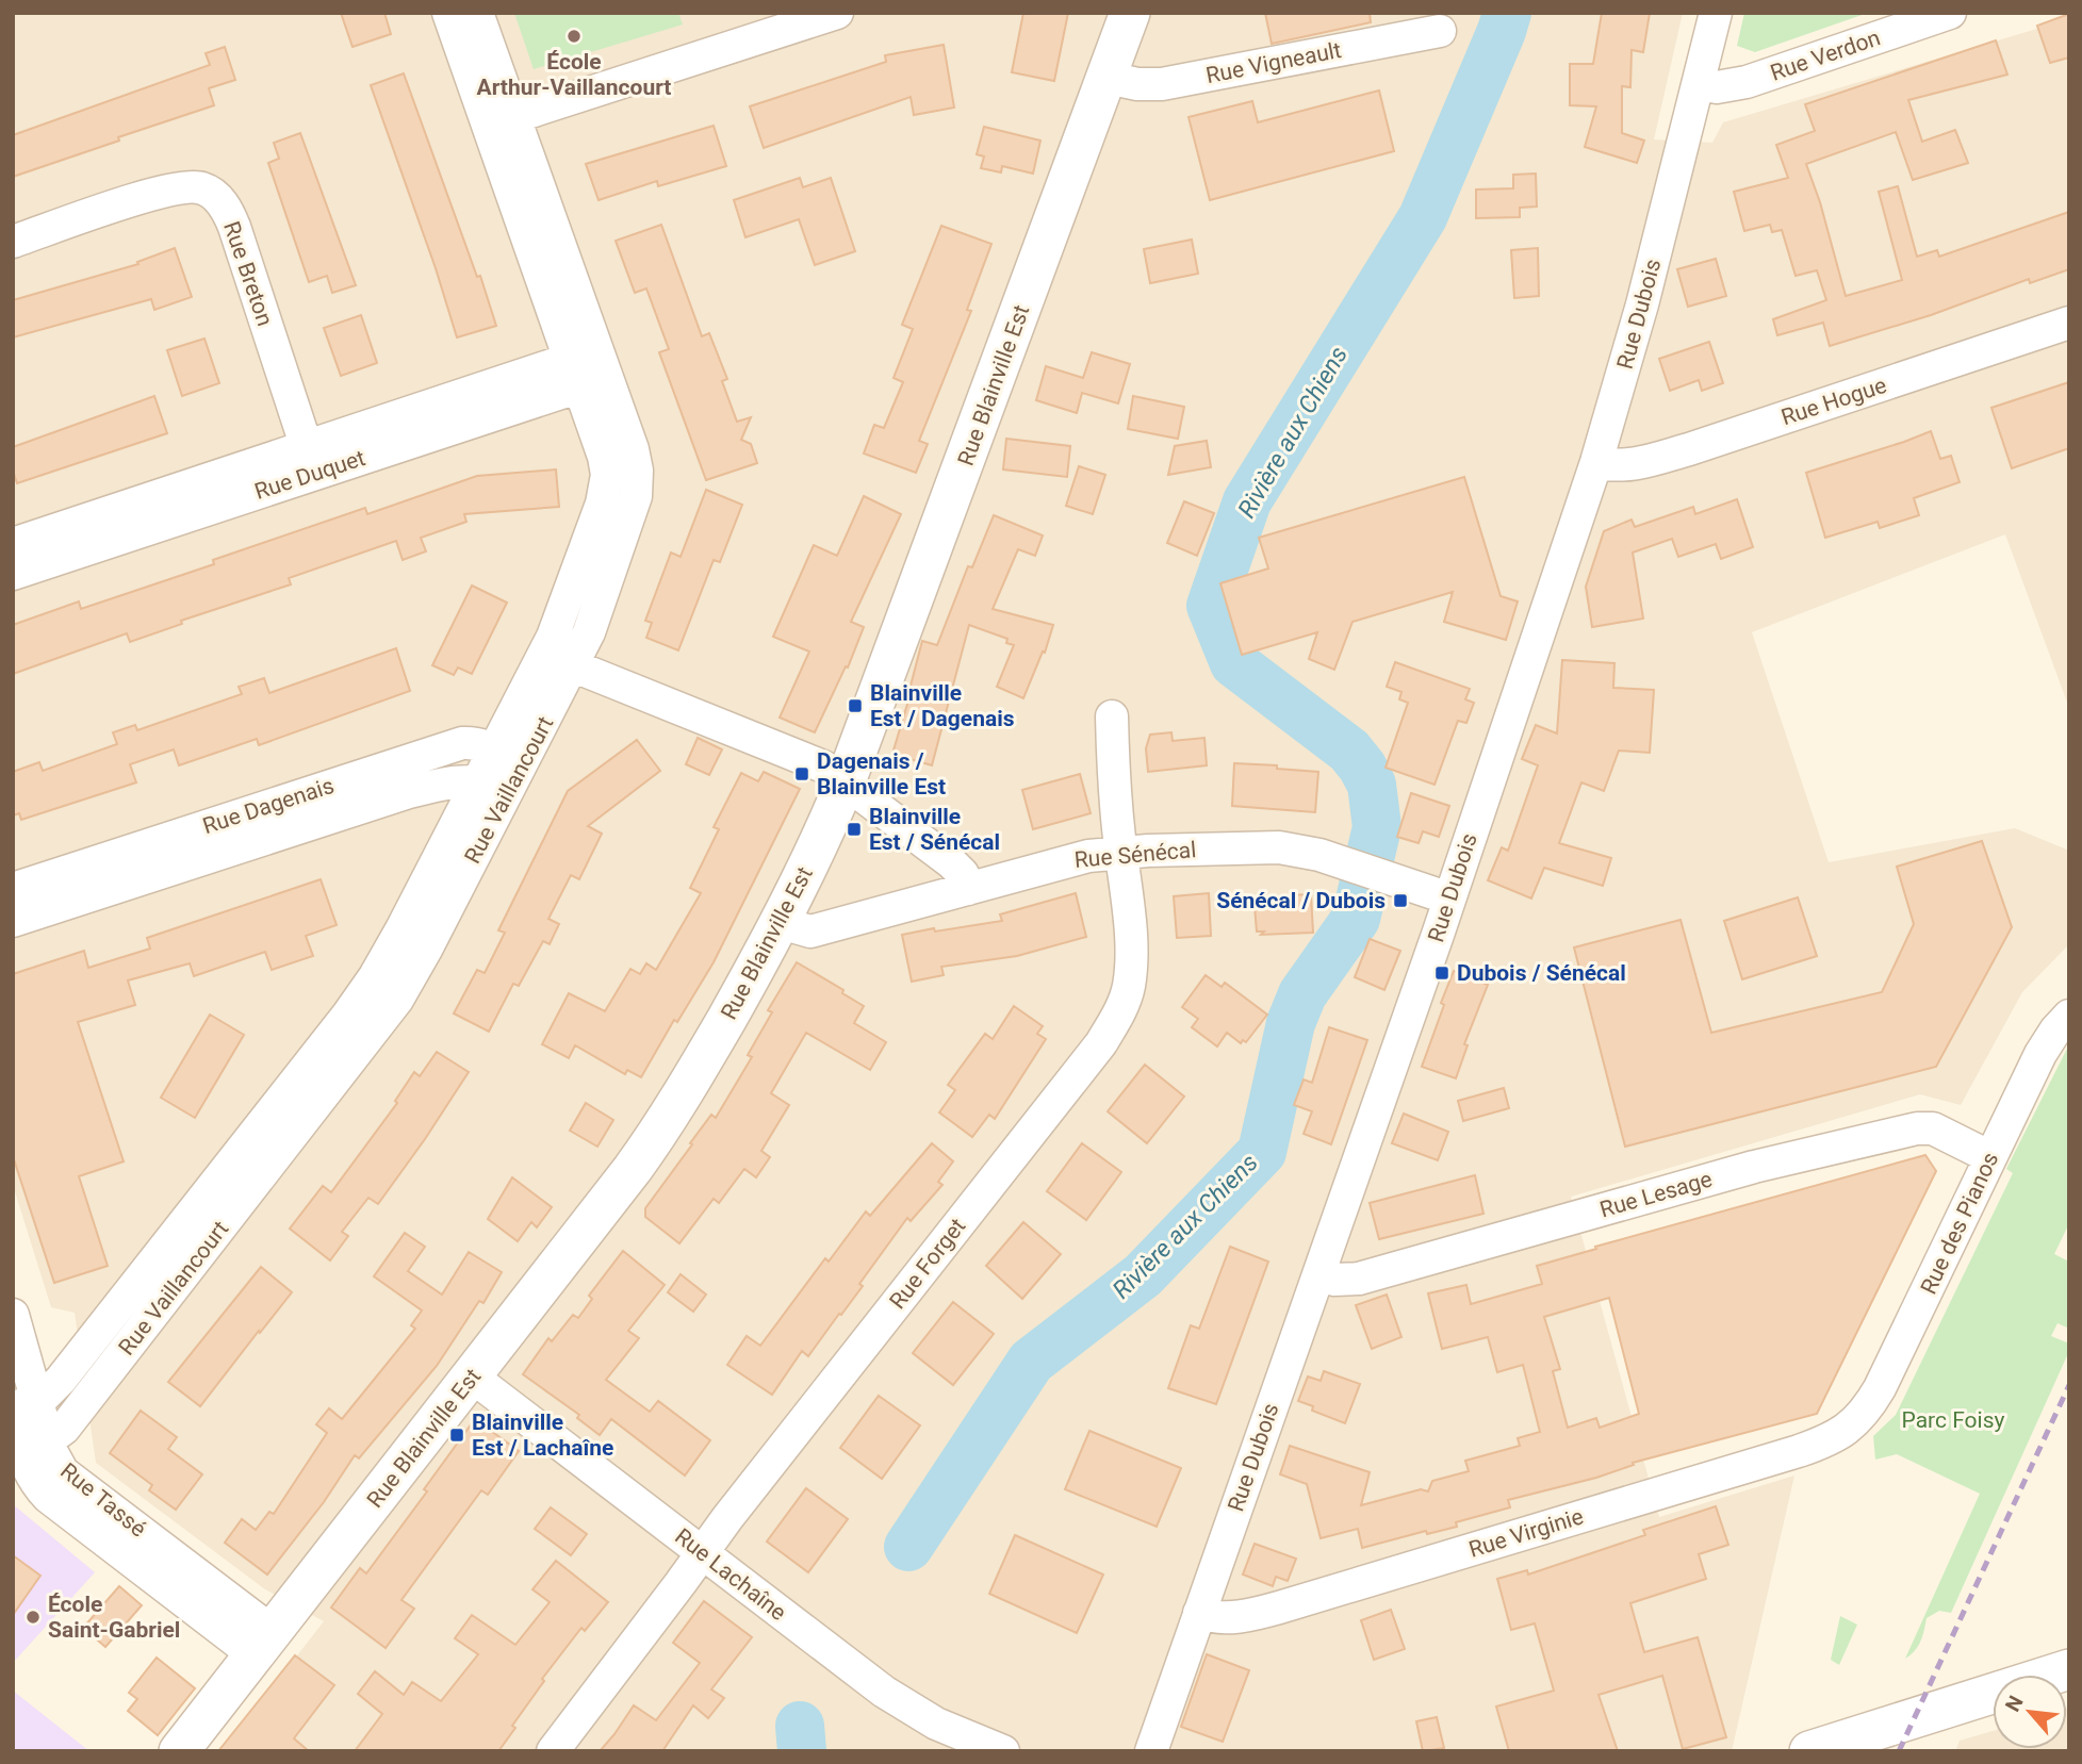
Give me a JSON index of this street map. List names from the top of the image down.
{
  "streets": {
    "street": [
      "Rue Verdon",
      "Rue Vigneault",
      "Rue Breton",
      "Rue Dubois",
      "Rue Blainville Est",
      "Rue Hogue",
      "Rue Duquet",
      "Rue Vaillancourt",
      "Rue Dagenais",
      "Rue Sénécal",
      "Rue Lesage",
      "Rue des Pianos",
      "Rue Forget",
      "Rue Tassé",
      "Rue Virginie",
      "Rue Lachaîne"
    ]
  },
  "crossings": [
    ["Rue Verdon", "Rue Dubois"],
    ["Rue Vigneault", "Rue Blainville Est"],
    ["Rue Breton", "Rue Duquet"],
    ["Rue Dubois", "Rue Hogue"],
    ["Rue Dubois", "Rue Sénécal"],
    ["Rue Dubois", "Rue Lesage"],
    ["Rue Dubois", "Rue Virginie"],
    ["Rue Blainville Est", "Rue Sénécal"],
    ["Rue Blainville Est", "Rue Tassé"],
    ["Rue Blainville Est", "Rue Lachaîne"],
    ["Rue Duquet", "Rue Vaillancourt"],
    ["Rue Vaillancourt", "Rue Dagenais"],
    ["Rue Vaillancourt", "Rue Tassé"],
    ["Rue Sénécal", "Rue Forget"],
    ["Rue Lesage", "Rue des Pianos"],
    ["Rue des Pianos", "Rue Virginie"],
    ["Rue Forget", "Rue Lachaîne"]
  ],
  "water": ["Rivière aux Chiens"],
  "parks": ["Parc Foisy"],
  "places": {
    "other": ["École Arthur-Vaillancourt", "École Saint-Gabriel"],
    "transit": [
      "Blainville Est / Dagenais",
      "Dagenais / Blainville Est",
      "Blainville Est / Sénécal",
      "Sénécal / Dubois",
      "Dubois / Sénécal",
      "Blainville Est / Lachaîne"
    ]
  },
  "north": "top left"
}
